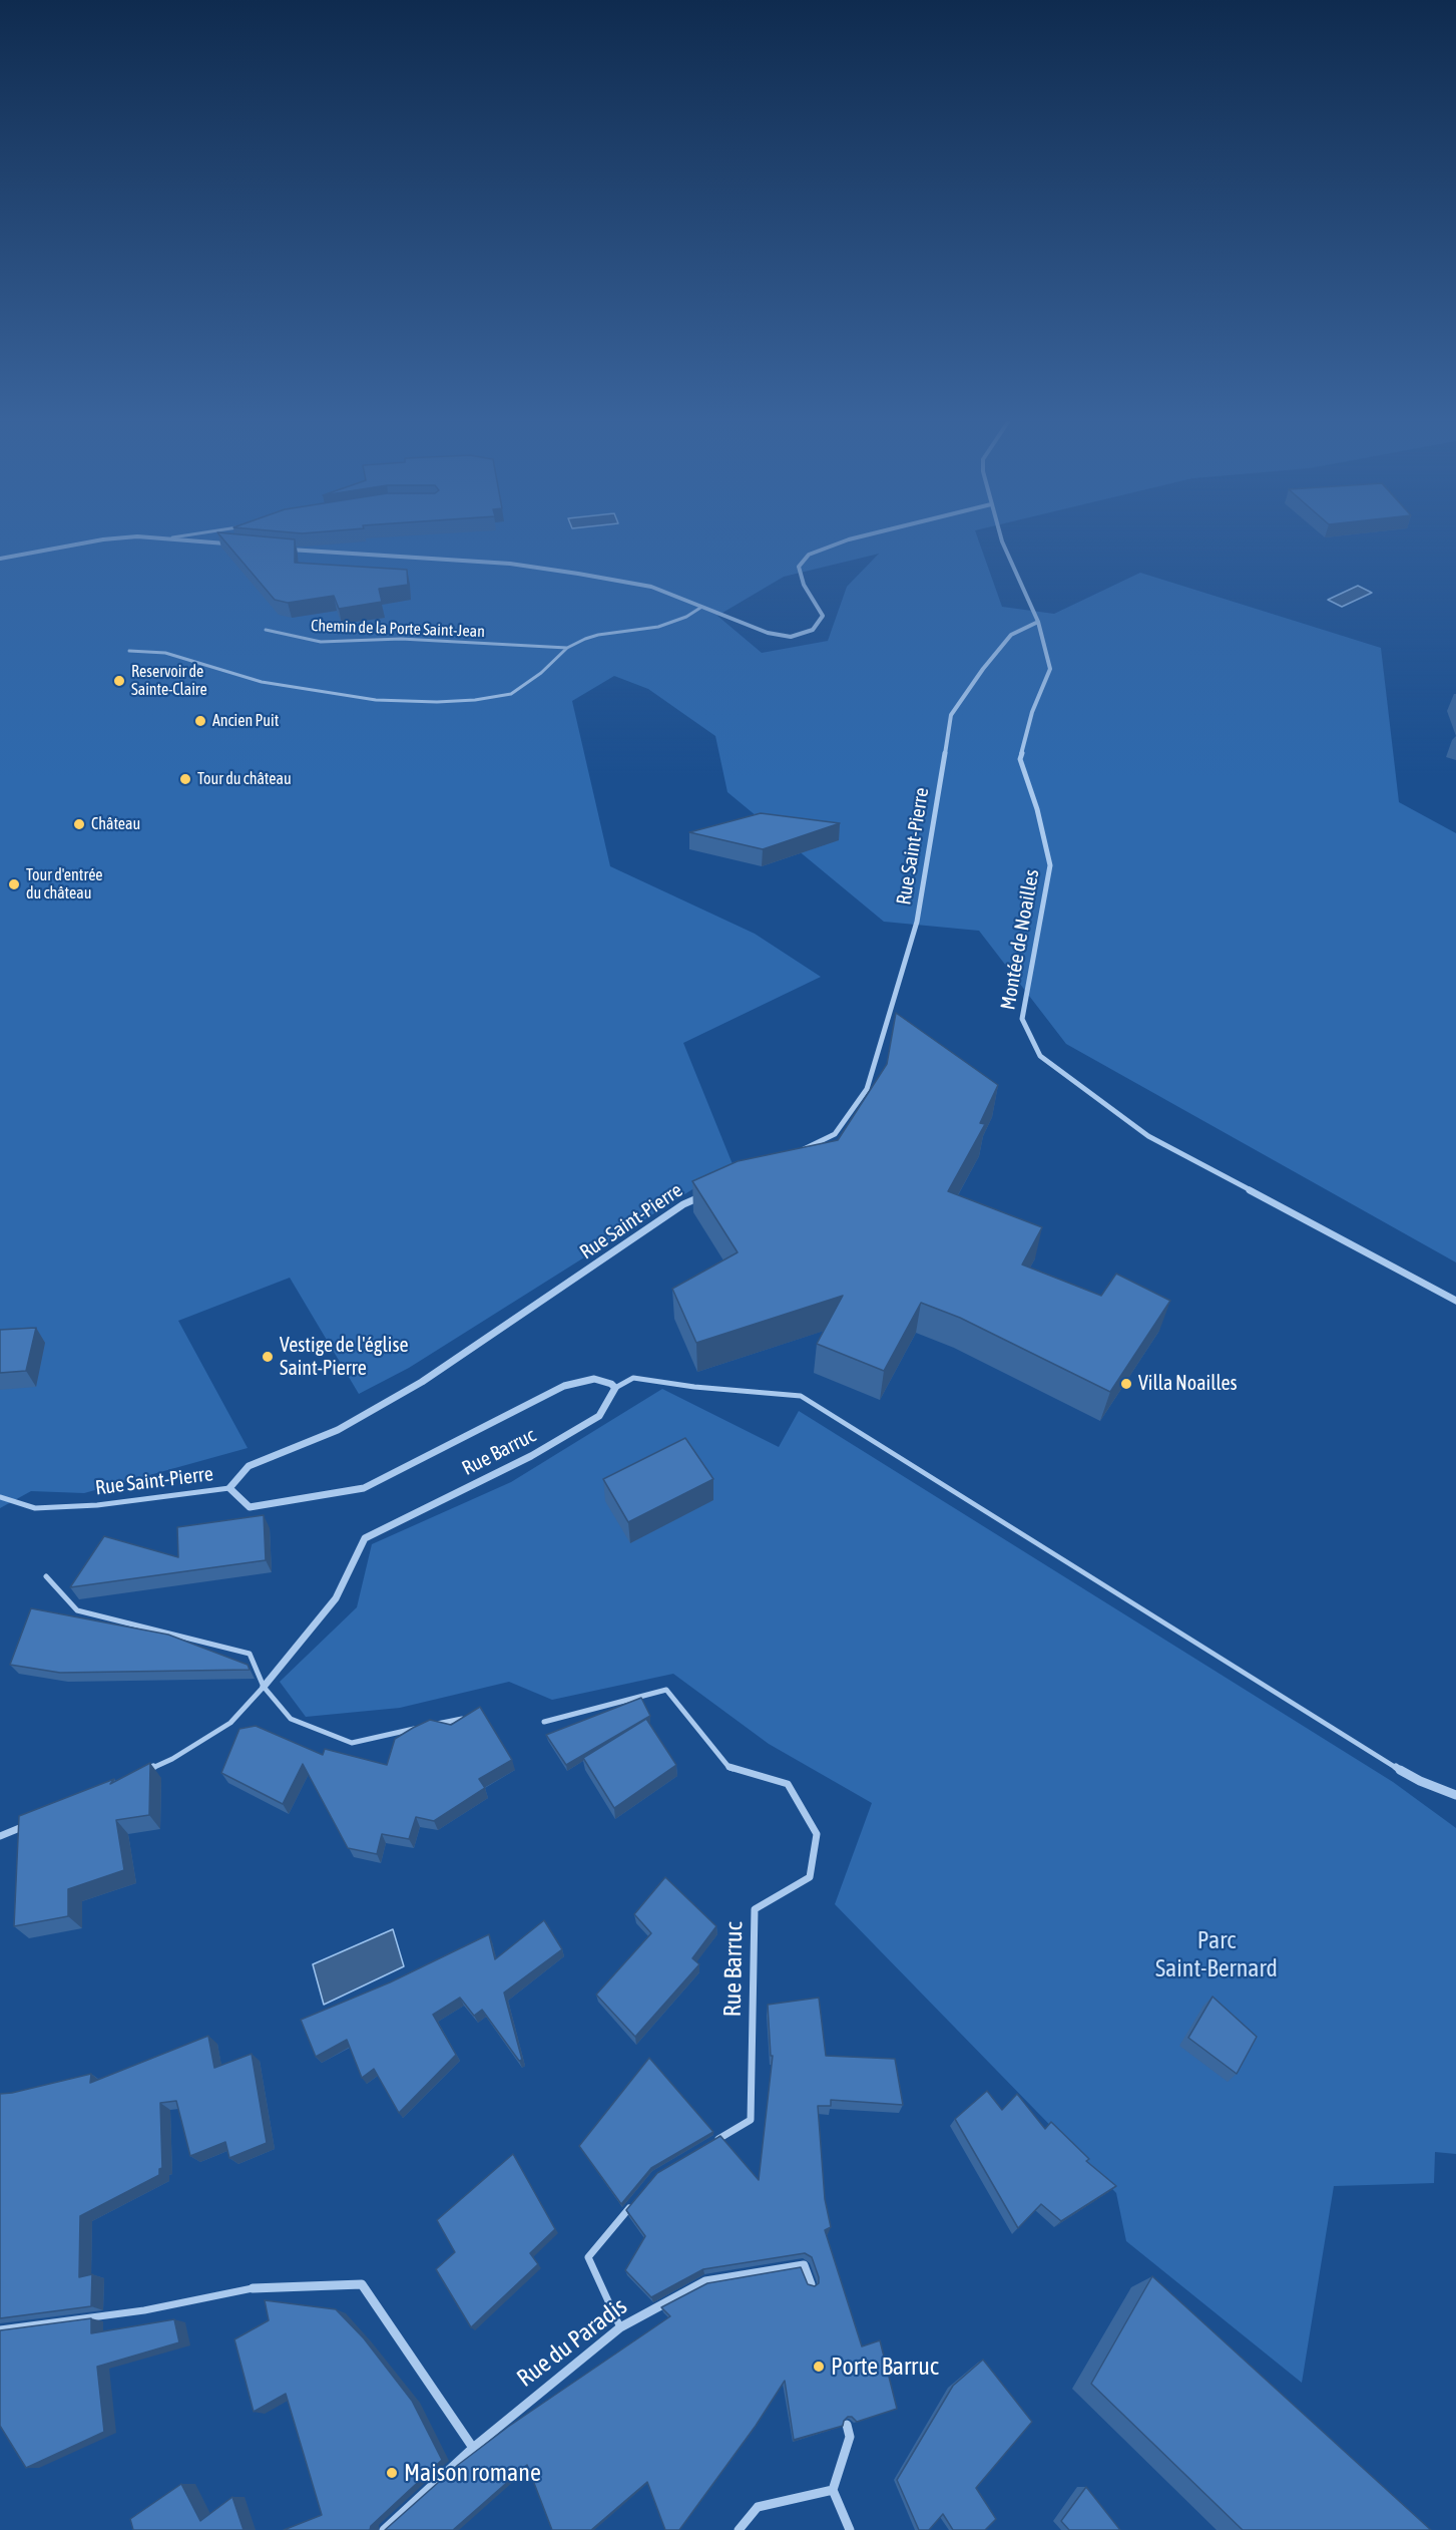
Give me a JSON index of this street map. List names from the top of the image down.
{
  "streets": {
    "street": [
      "Rue Saint-Pierre",
      "Montée de Noailles",
      "Rue Barruc",
      "Rue du Paradis"
    ],
    "lane": ["Chemin de la Porte Saint-Jean"]
  },
  "crossings": [
    ["Rue Saint-Pierre", "Montée de Noailles"],
    ["Rue Saint-Pierre", "Rue Barruc"]
  ],
  "parks": ["Parc Saint-Bernard"],
  "places": [
    "Reservoir de Sainte-Claire",
    "Ancien Puit",
    "Tour du château",
    "Château",
    "Tour d'entrée du château",
    "Vestige de l'église Saint-Pierre",
    "Villa Noailles",
    "Porte Barruc",
    "Maison romane"
  ]
}
